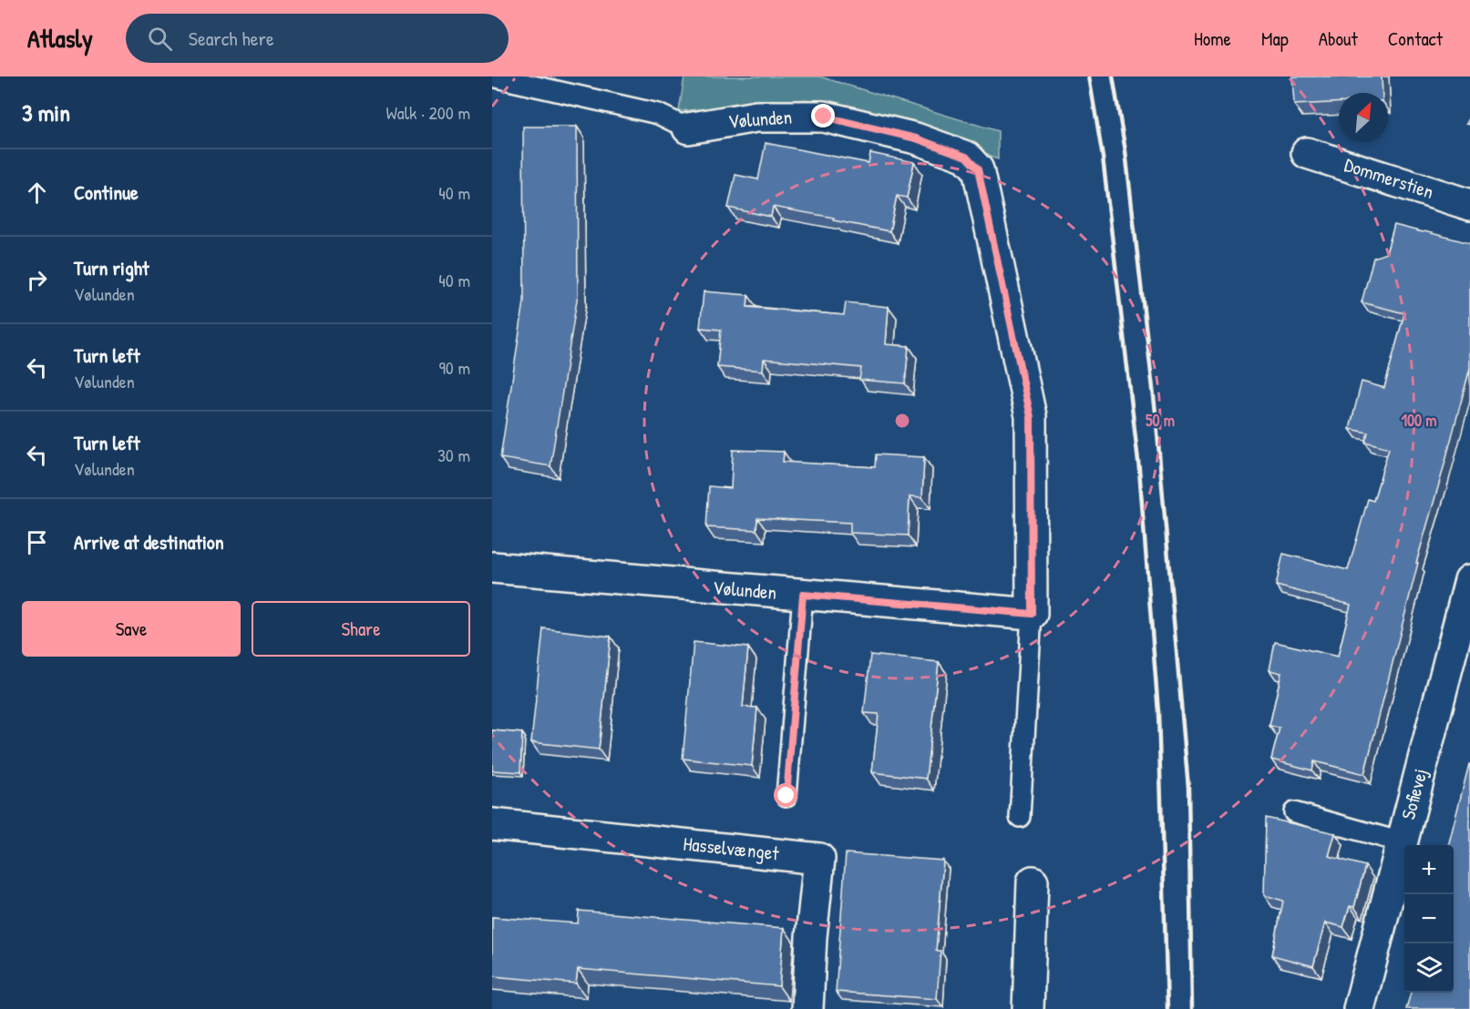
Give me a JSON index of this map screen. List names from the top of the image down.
{
  "streets": {
    "street": [
      "Vølunden",
      "Dommerstien",
      "Sofievej",
      "Hasselvænget"
    ]
  },
  "north": "top right",
  "page": {
    "header": "Atlasly",
    "search": "Search here",
    "nav": [
      "Home",
      "Map",
      "About",
      "Contact"
    ],
    "heading": ["3 min", "Walk · 200 m"],
    "list": [
      ["Continue", "40 m"],
      ["Turn right", "Vølunden", "40 m"],
      ["Turn left", "Vølunden", "90 m"],
      ["Turn left", "Vølunden", "30 m"],
      "Arrive at destination"
    ],
    "buttons": ["Save", "Share"],
    "map_buttons": ["+", "−"]
  },
  "rings": ["50 m", "100 m"]
}
